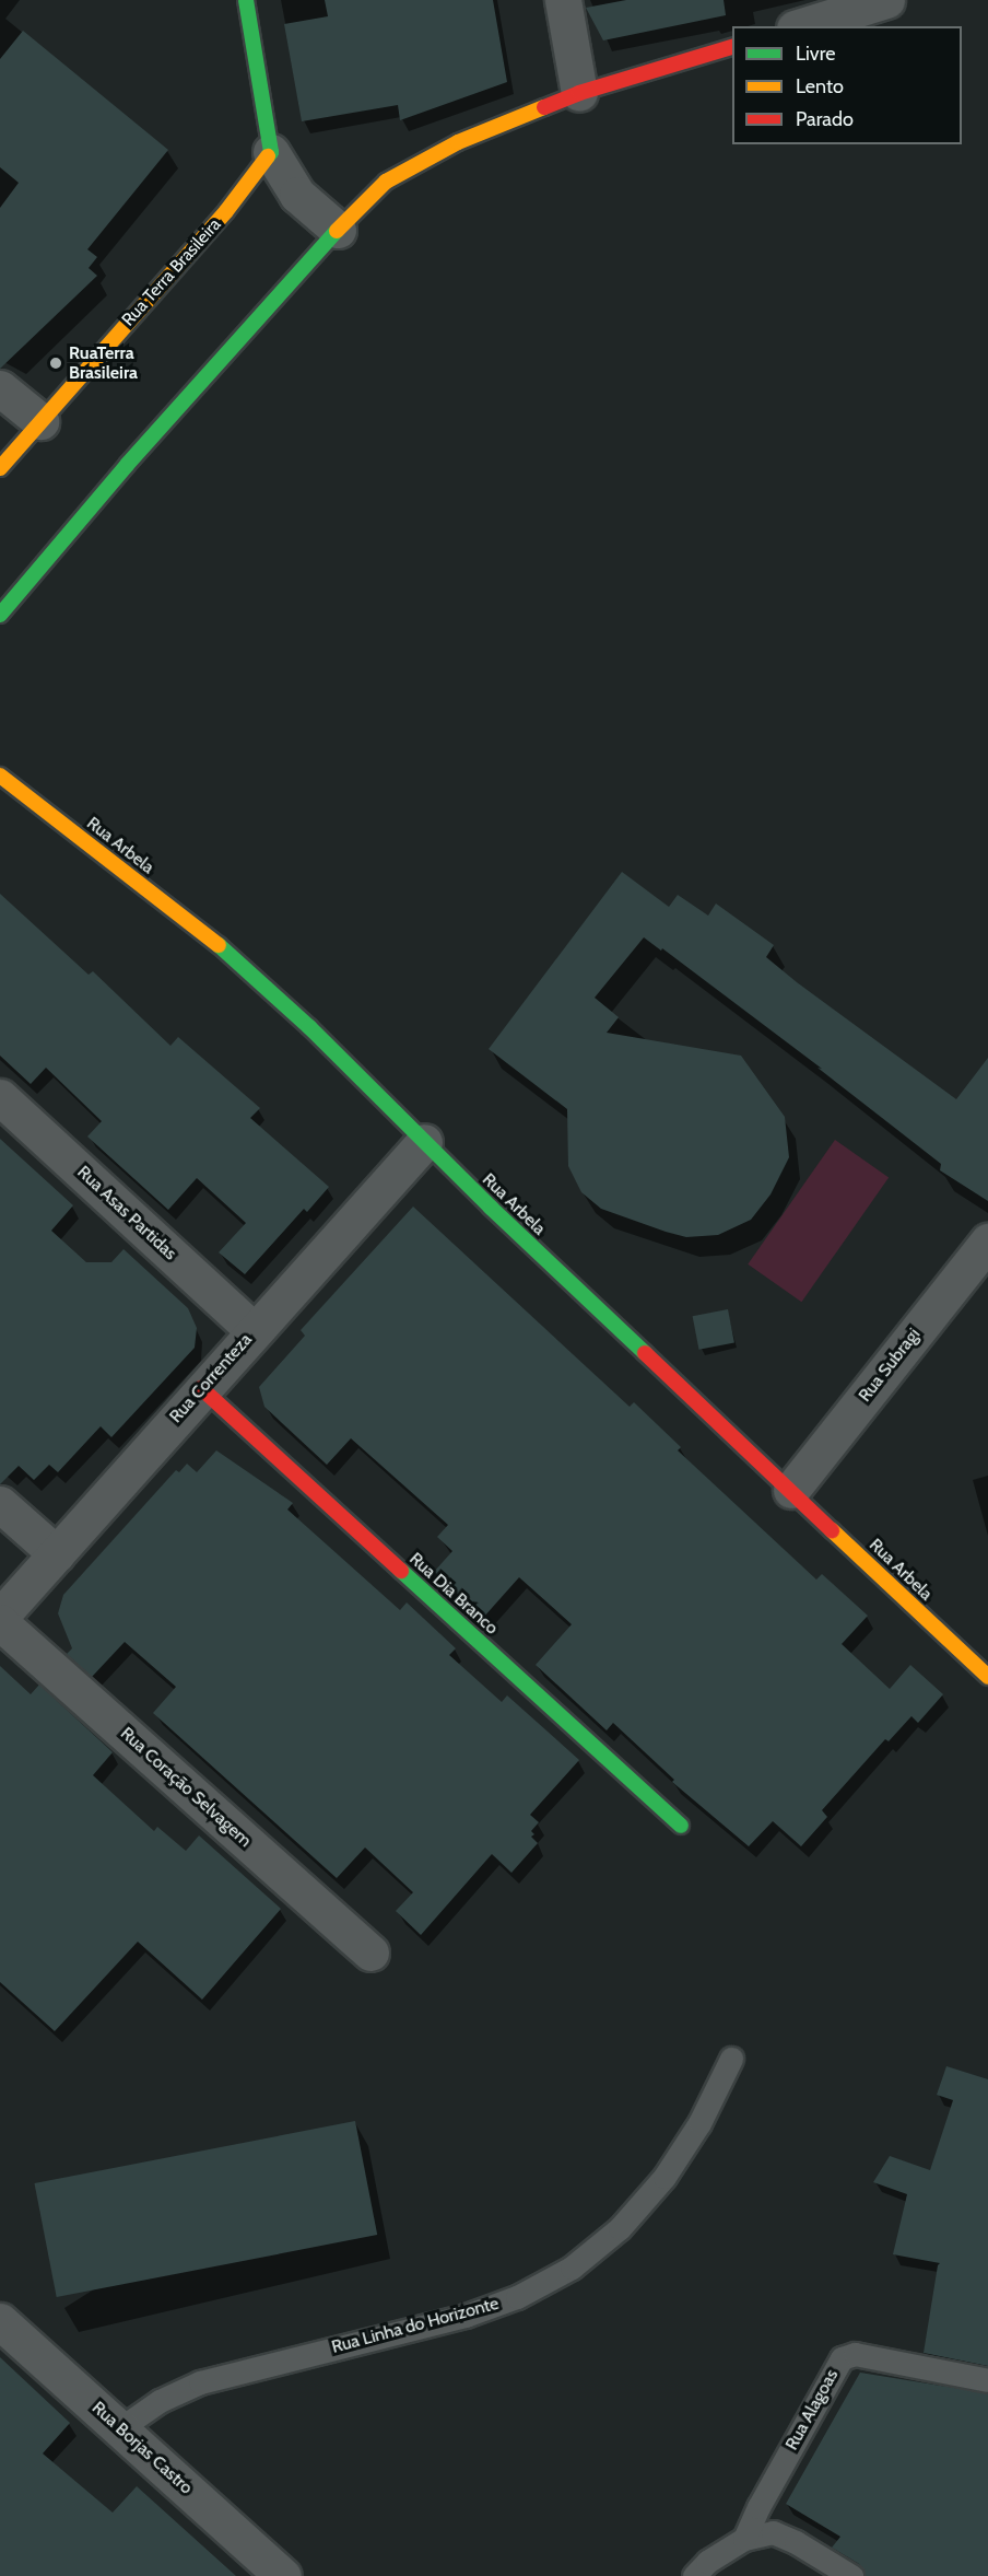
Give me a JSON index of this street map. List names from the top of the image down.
{
  "streets": {
    "street": [
      "Rua Terra Brasileira",
      "Rua Arbela",
      "Rua Asas Partidas",
      "Rua Subragi",
      "Rua Correnteza",
      "Rua Dia Branco",
      "Rua Coração Selvagem",
      "Rua Borjas Castro"
    ],
    "lane": ["Rua Linha do Horizonte", "Rua Alagoas"]
  },
  "crossings": [
    ["Rua Arbela", "Rua Subragi"],
    ["Rua Arbela", "Rua Correnteza"],
    ["Rua Asas Partidas", "Rua Correnteza"],
    ["Rua Correnteza", "Rua Dia Branco"],
    ["Rua Linha do Horizonte", "Rua Borjas Castro"]
  ],
  "places": ["RuaTerra Brasileira"],
  "legend": ["Livre", "Lento", "Parado"]
}
